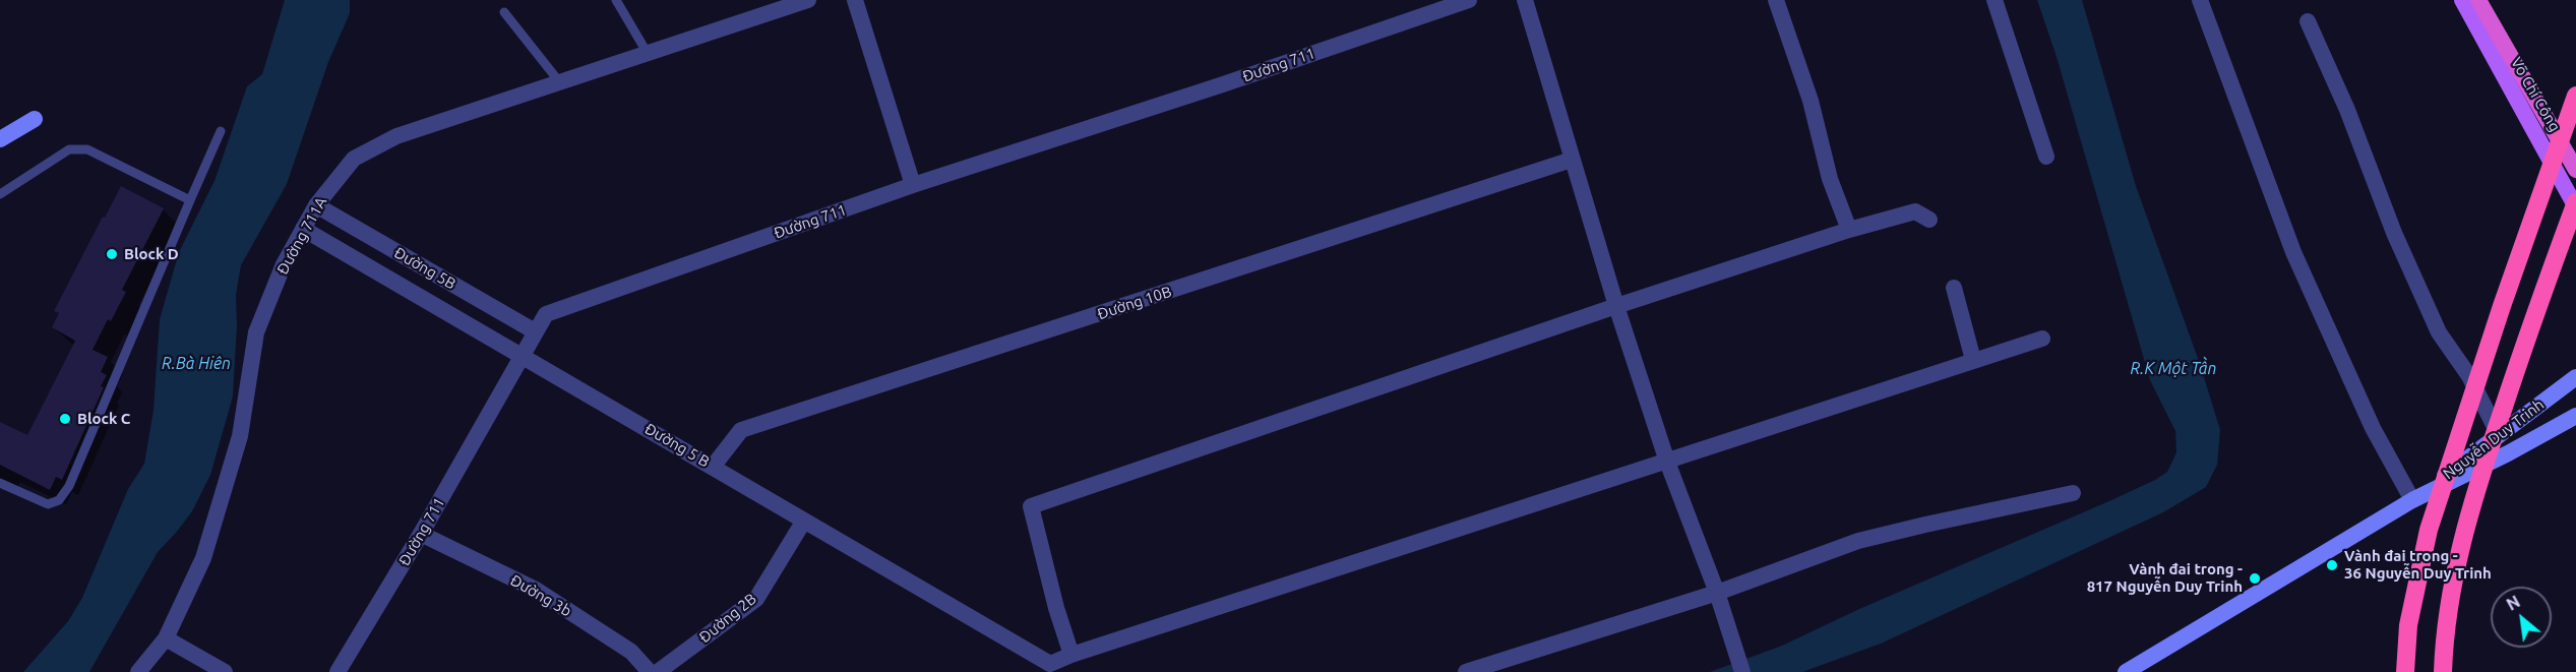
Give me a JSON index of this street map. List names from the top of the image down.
{
  "streets": {
    "highway": ["Võ Chí Công"],
    "main road": ["Nguyễn Duy Trinh"],
    "street": [
      "Đường 711",
      "Đường 711A",
      "Đường 5B",
      "Đường 10B",
      "Đường 5 B",
      "Đường 3b",
      "Đường 2B"
    ]
  },
  "crossings": [
    ["Đường 711", "Đường 5B"],
    ["Đường 711", "Đường 5 B"],
    ["Đường 711", "Đường 3b"],
    ["Đường 711A", "Đường 5B"],
    ["Đường 711A", "Đường 5 B"],
    ["Đường 10B", "Đường 5 B"],
    ["Đường 5 B", "Đường 2B"]
  ],
  "water": ["R.Bà Hiên", "R.K Một Tần"],
  "places": [
    "Block D",
    "Block C",
    "Vành đai trong - 36 Nguyễn Duy Trinh",
    "Vành đai trong - 817 Nguyễn Duy Trinh"
  ],
  "north": "top left"
}
